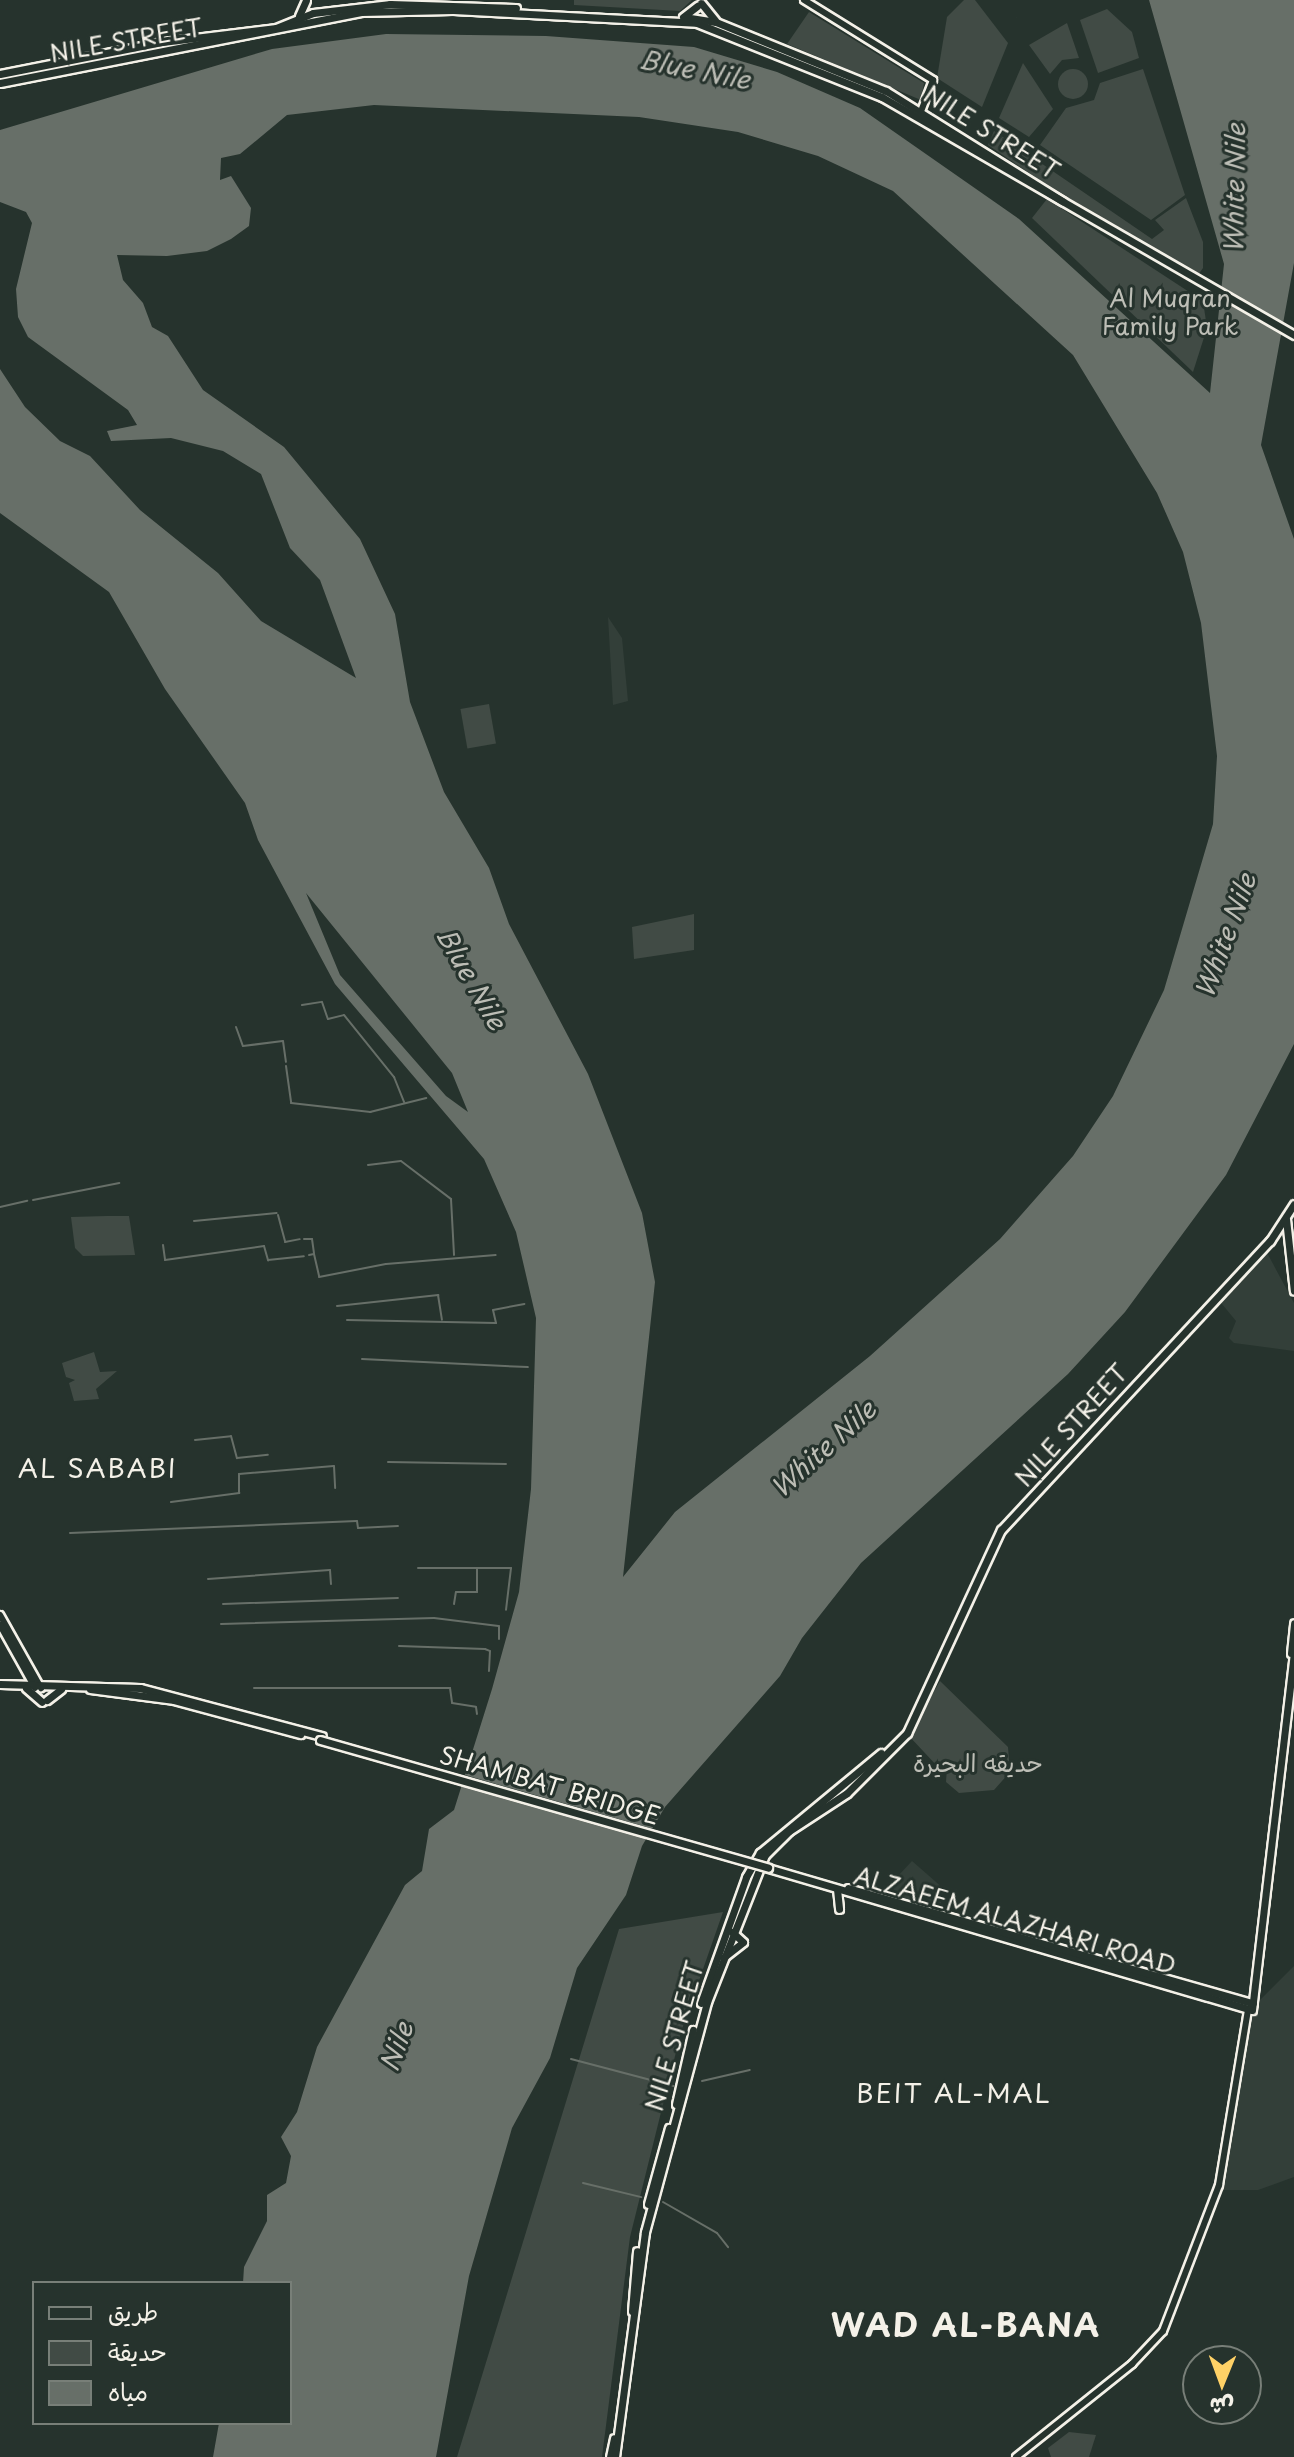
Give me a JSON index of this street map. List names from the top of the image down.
{
  "streets": {
    "main road": ["NILE STREET", "SHAMBAT BRIDGE", "ALZAEEM ALAZHARI ROAD"]
  },
  "crossings": [
    ["SHAMBAT BRIDGE", "ALZAEEM ALAZHARI ROAD"]
  ],
  "districts": ["AL SABABI", "BEIT AL-MAL", "WAD AL-BANA"],
  "water": ["Blue Nile", "White Nile", "Nile"],
  "parks": ["Al Muqran Family Park", "حديقه البحيرة"],
  "legend": ["طريق", "حديقة", "مياه"],
  "north": "bottom"
}
